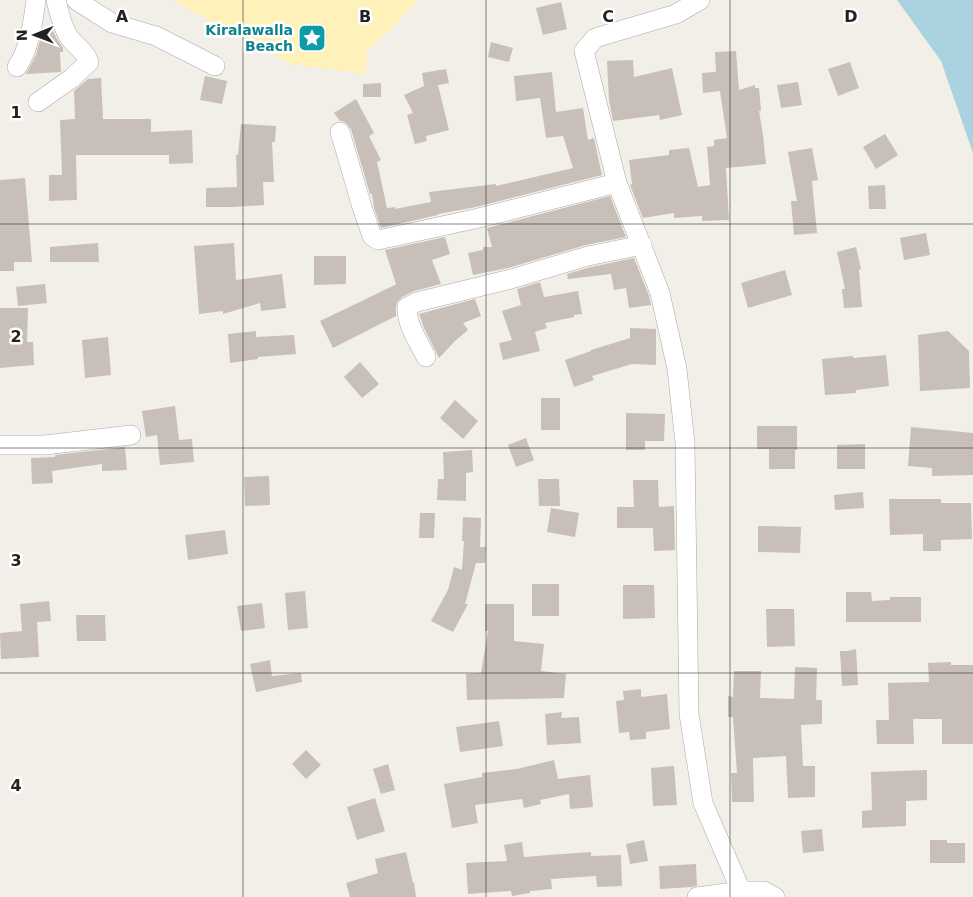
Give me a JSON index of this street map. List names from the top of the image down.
{
  "places": {
    "place": ["Kiralawalla Beach"]
  },
  "north": "left",
  "grid": {
    "columns": [
      "A",
      "B",
      "C",
      "D"
    ],
    "rows": [
      "1",
      "2",
      "3",
      "4"
    ]
  }
}
